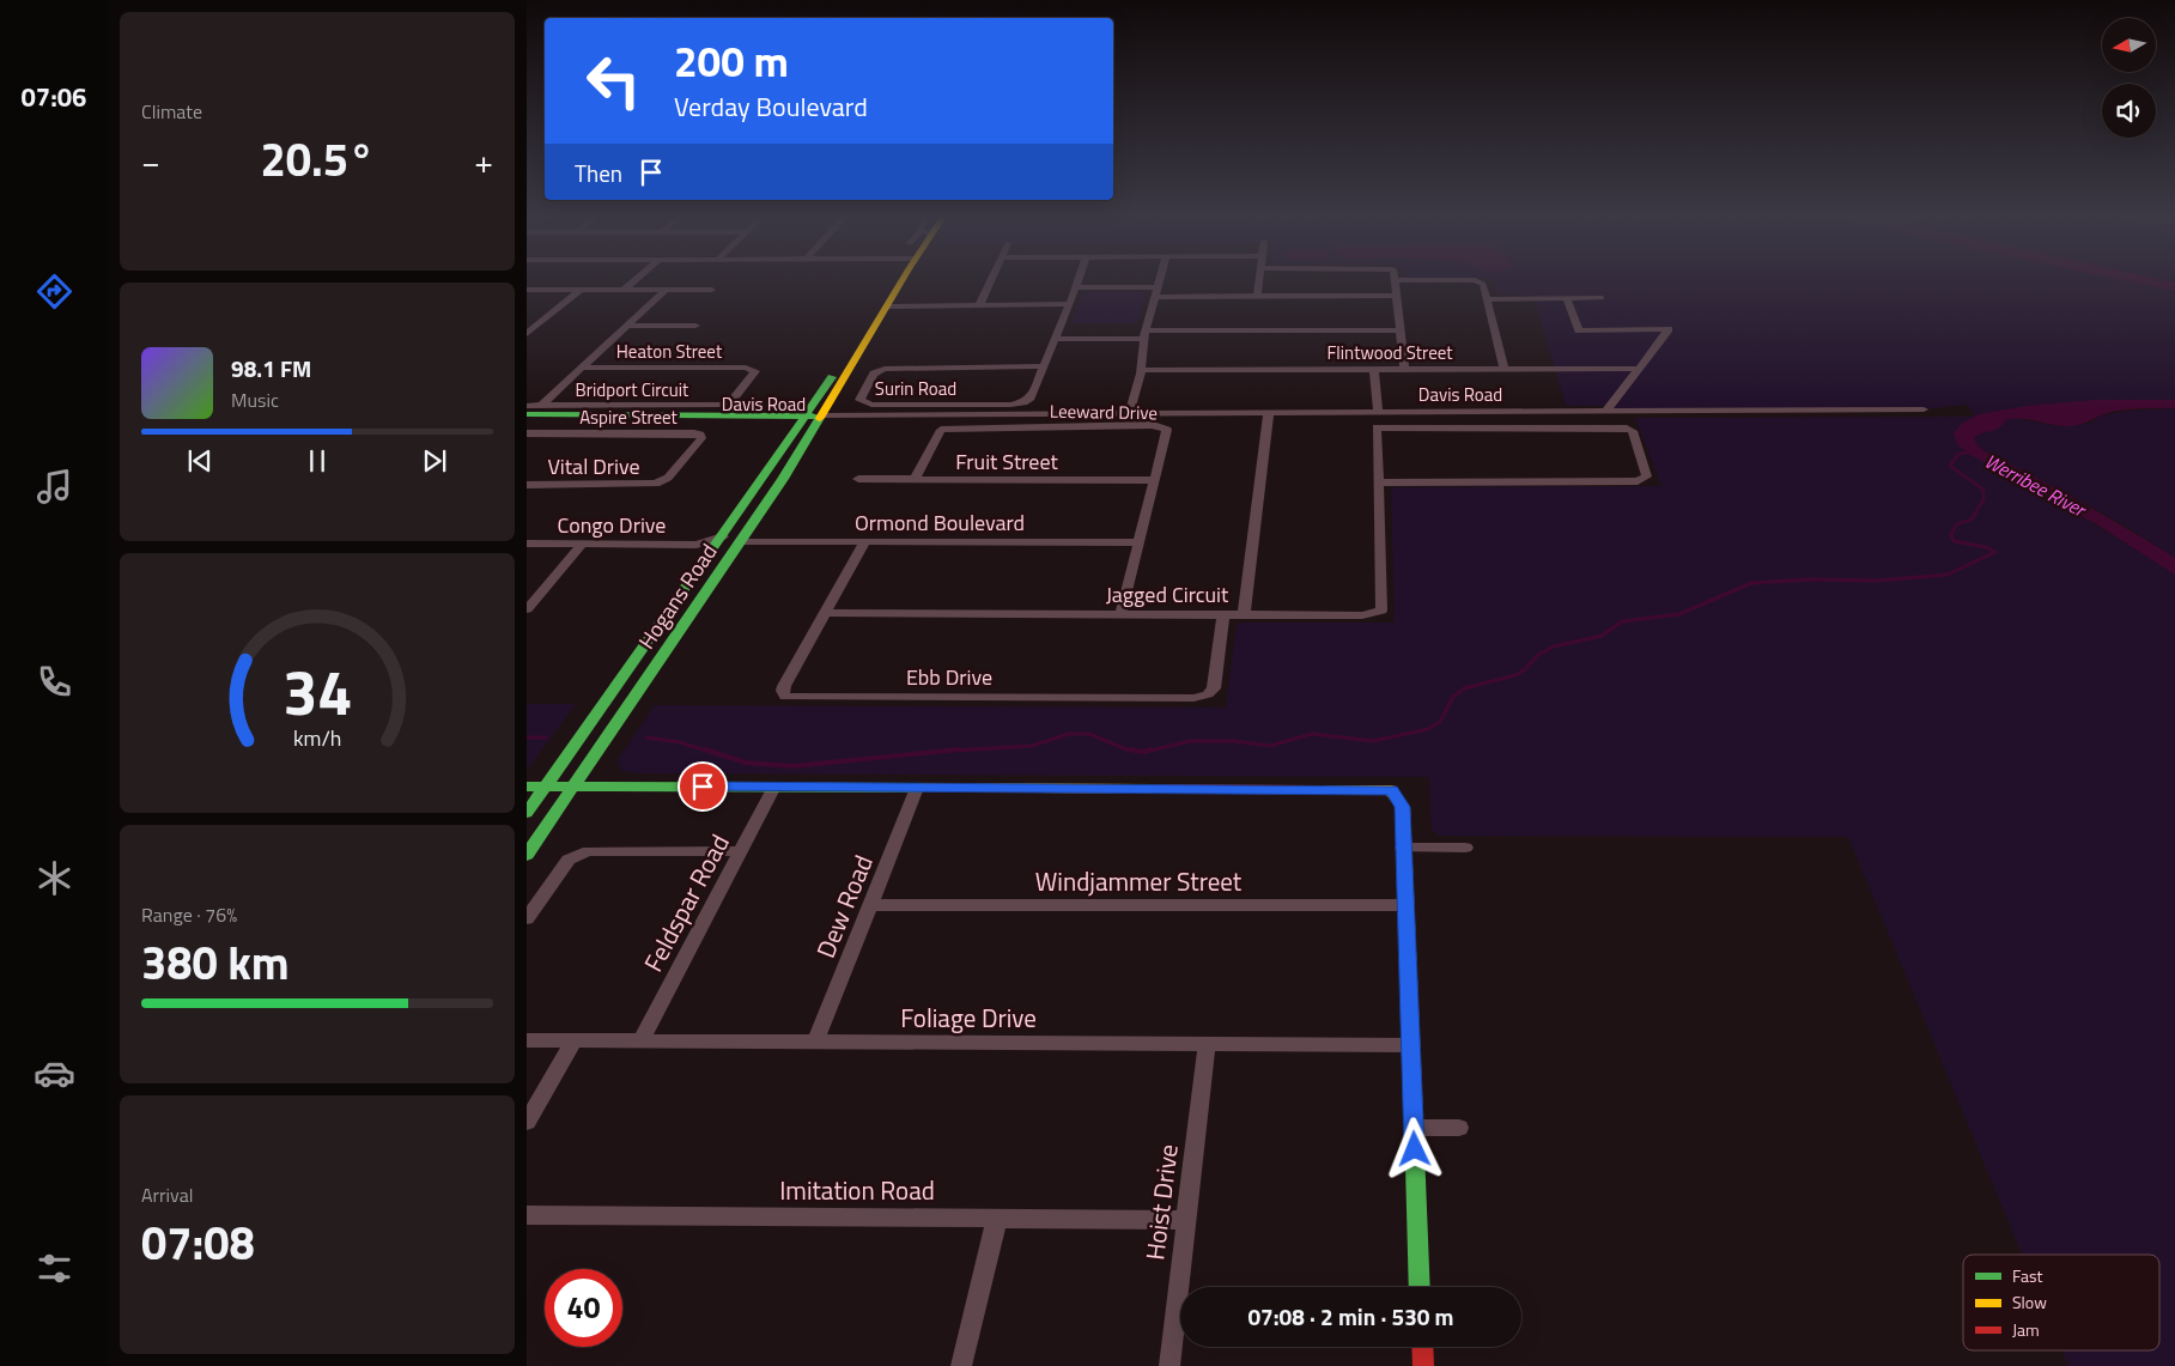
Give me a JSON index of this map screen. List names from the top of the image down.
{
  "streets": {
    "street": [
      "Heaton Street",
      "Flintwood Street",
      "Surin Road",
      "Bridport Circuit",
      "Davis Road",
      "Leeward Drive",
      "Aspire Street",
      "Fruit Street",
      "Vital Drive",
      "Ormond Boulevard",
      "Congo Drive",
      "Jagged Circuit",
      "Hogans Road",
      "Ebb Drive",
      "Windjammer Street",
      "Feldspar Road",
      "Dew Road",
      "Foliage Drive",
      "Imitation Road",
      "Hoist Drive"
    ]
  },
  "crossings": [
    ["Heaton Street", "Bridport Circuit"],
    ["Bridport Circuit", "Davis Road"],
    ["Davis Road", "Hogans Road"],
    ["Leeward Drive", "Fruit Street"],
    ["Leeward Drive", "Ormond Boulevard"],
    ["Leeward Drive", "Jagged Circuit"],
    ["Aspire Street", "Vital Drive"],
    ["Ormond Boulevard", "Hogans Road"],
    ["Ormond Boulevard", "Ebb Drive"],
    ["Congo Drive", "Hogans Road"],
    ["Jagged Circuit", "Ebb Drive"],
    ["Windjammer Street", "Dew Road"],
    ["Feldspar Road", "Foliage Drive"],
    ["Dew Road", "Foliage Drive"],
    ["Foliage Drive", "Hoist Drive"],
    ["Imitation Road", "Hoist Drive"]
  ],
  "water": ["Werribee River"],
  "legend": ["Fast", "Slow", "Jam"],
  "north": "left",
  "page": {
    "tabs": "07:06",
    "tile": [
      "Climate",
      ["Range · 76%", "380 km"],
      ["Arrival", "07:08"]
    ],
    "turn": ["200 m", "Verday Boulevard"],
    "heat": ["−", "20.5°", "+"],
    "then": "Then",
    "song": ["98.1 FM", "Music"],
    "limit": "40",
    "trip": "07:08 · 2 min · 530 m",
    "gauge": ["34", "km/h"]
  }
}
